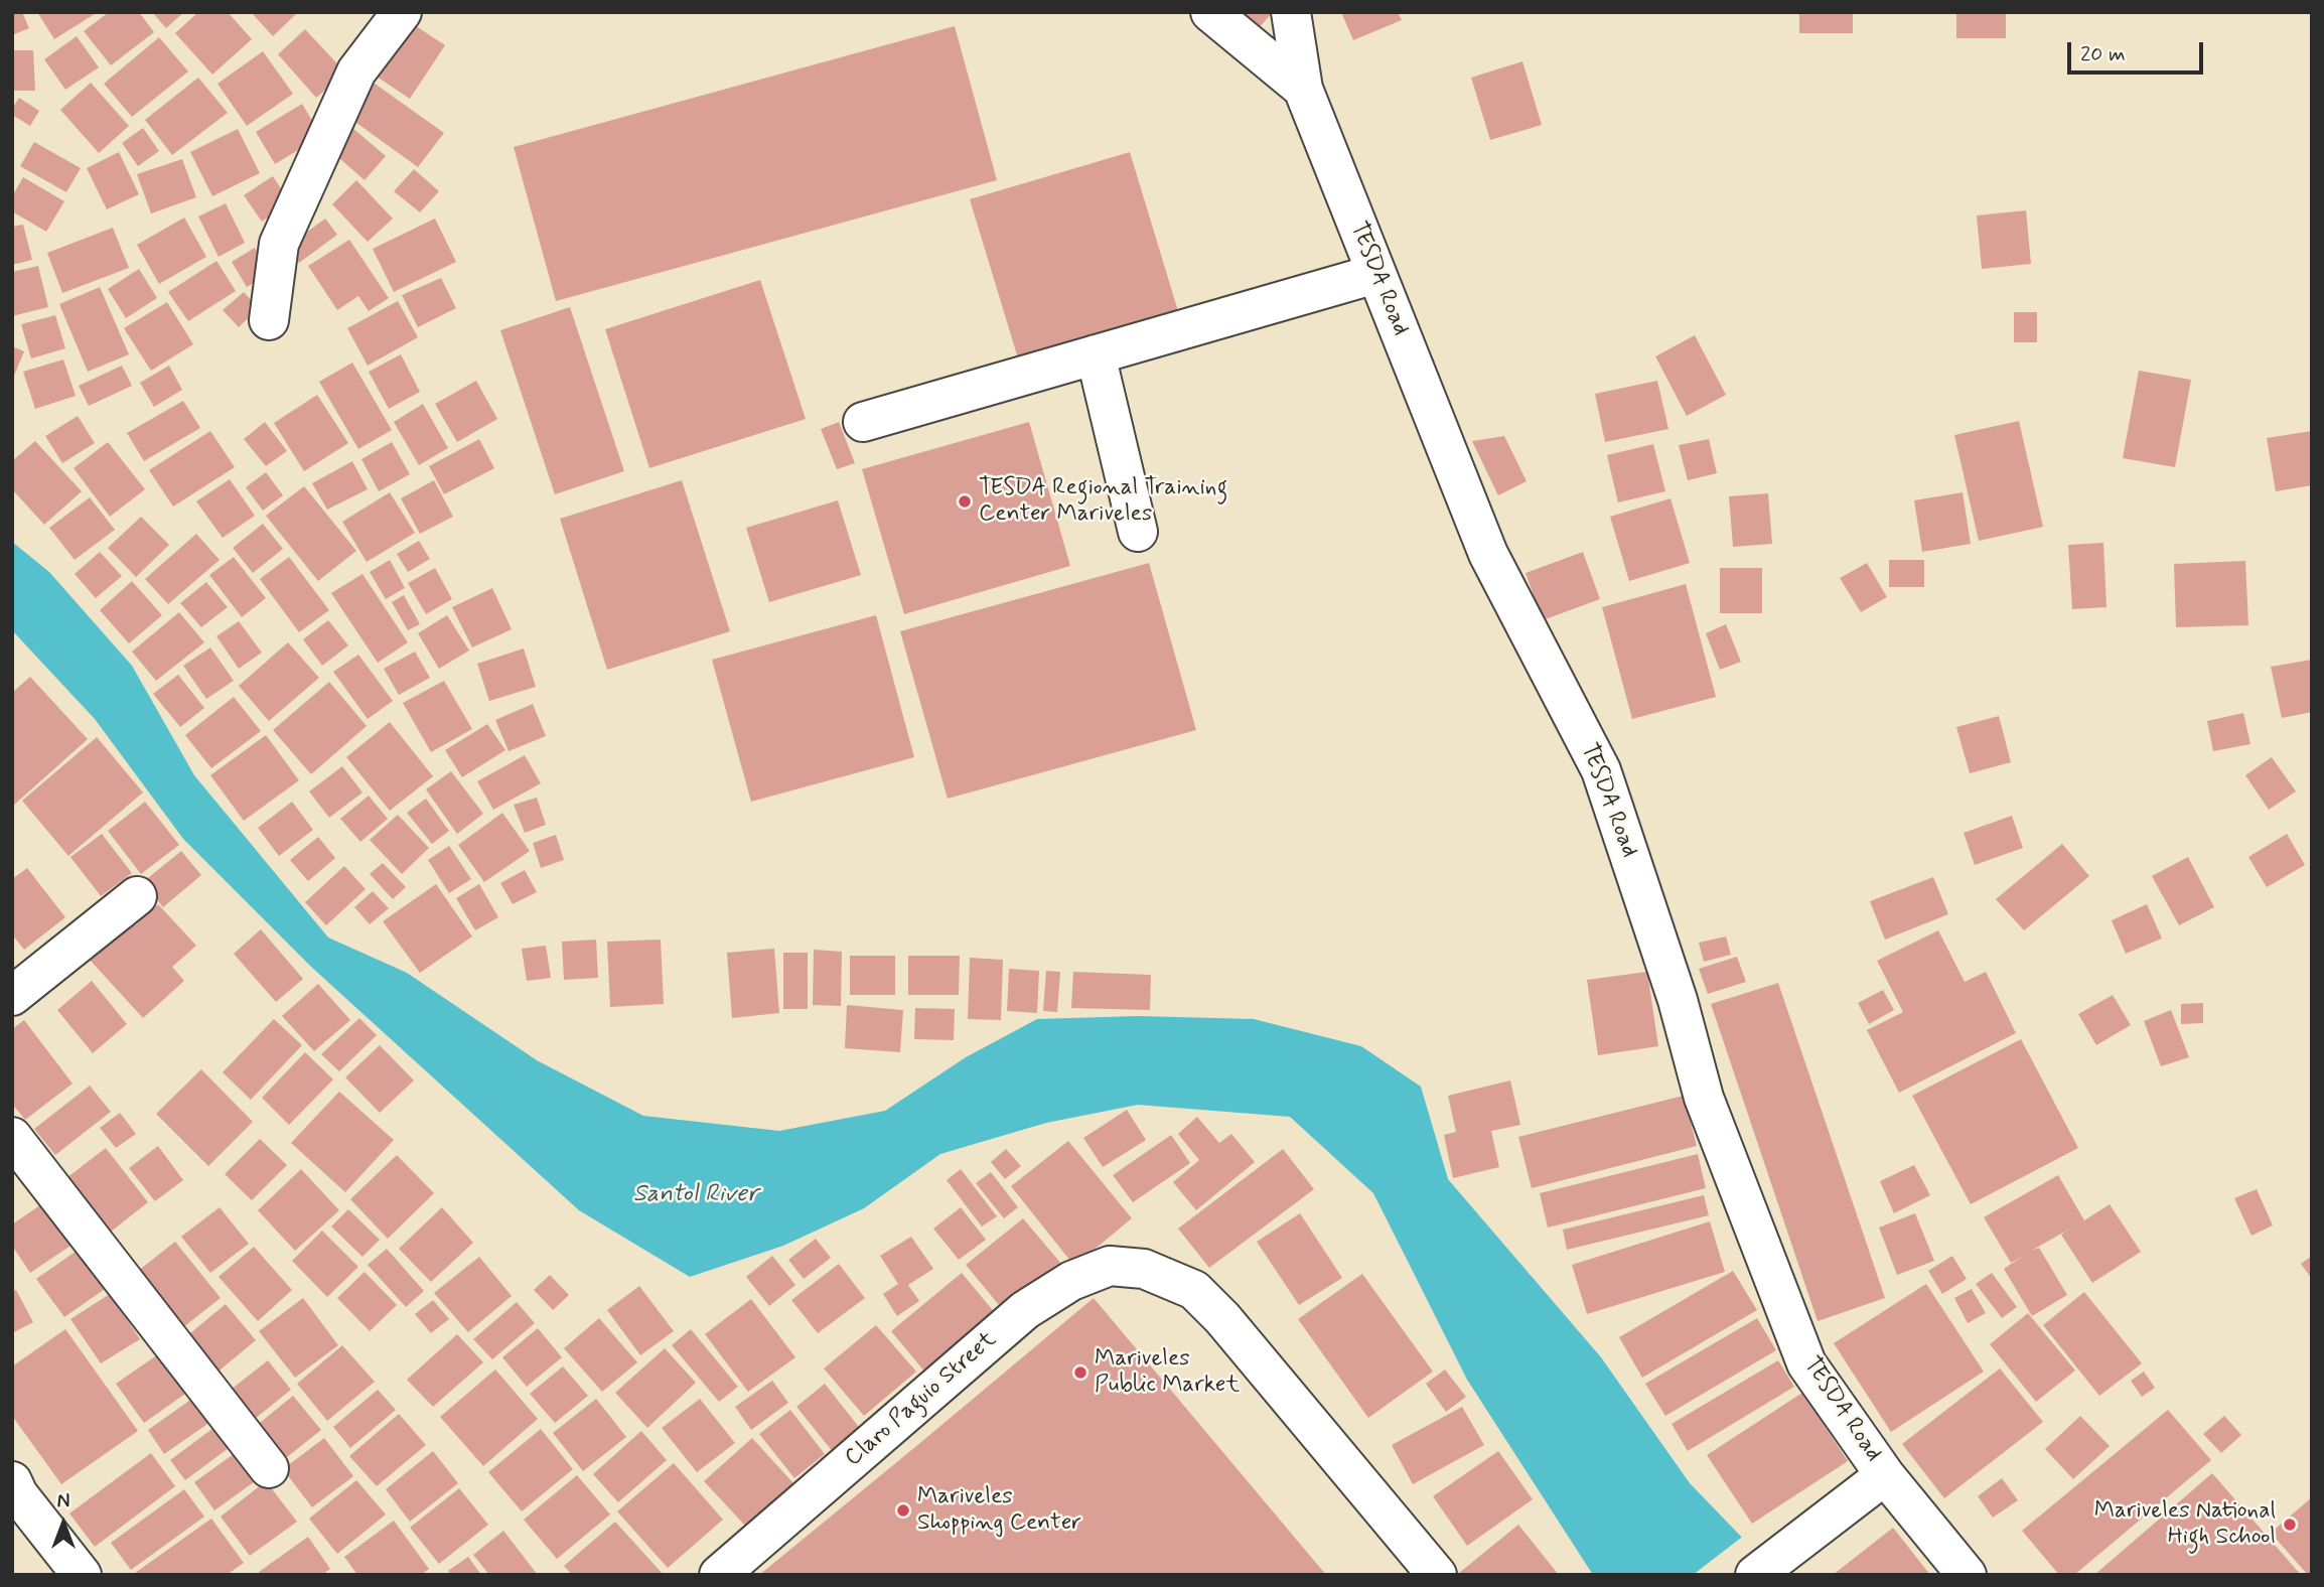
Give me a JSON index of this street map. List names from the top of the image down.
{
  "streets": {
    "street": ["TESDA Road", "Claro Paguio Street"]
  },
  "water": ["Santol River"],
  "places": [
    "TESDA Regional Training Center Mariveles",
    "Mariveles Public Market",
    "Mariveles Shopping Center",
    "Mariveles National High School"
  ],
  "scale_bar": "20 m",
  "north": "top"
}
